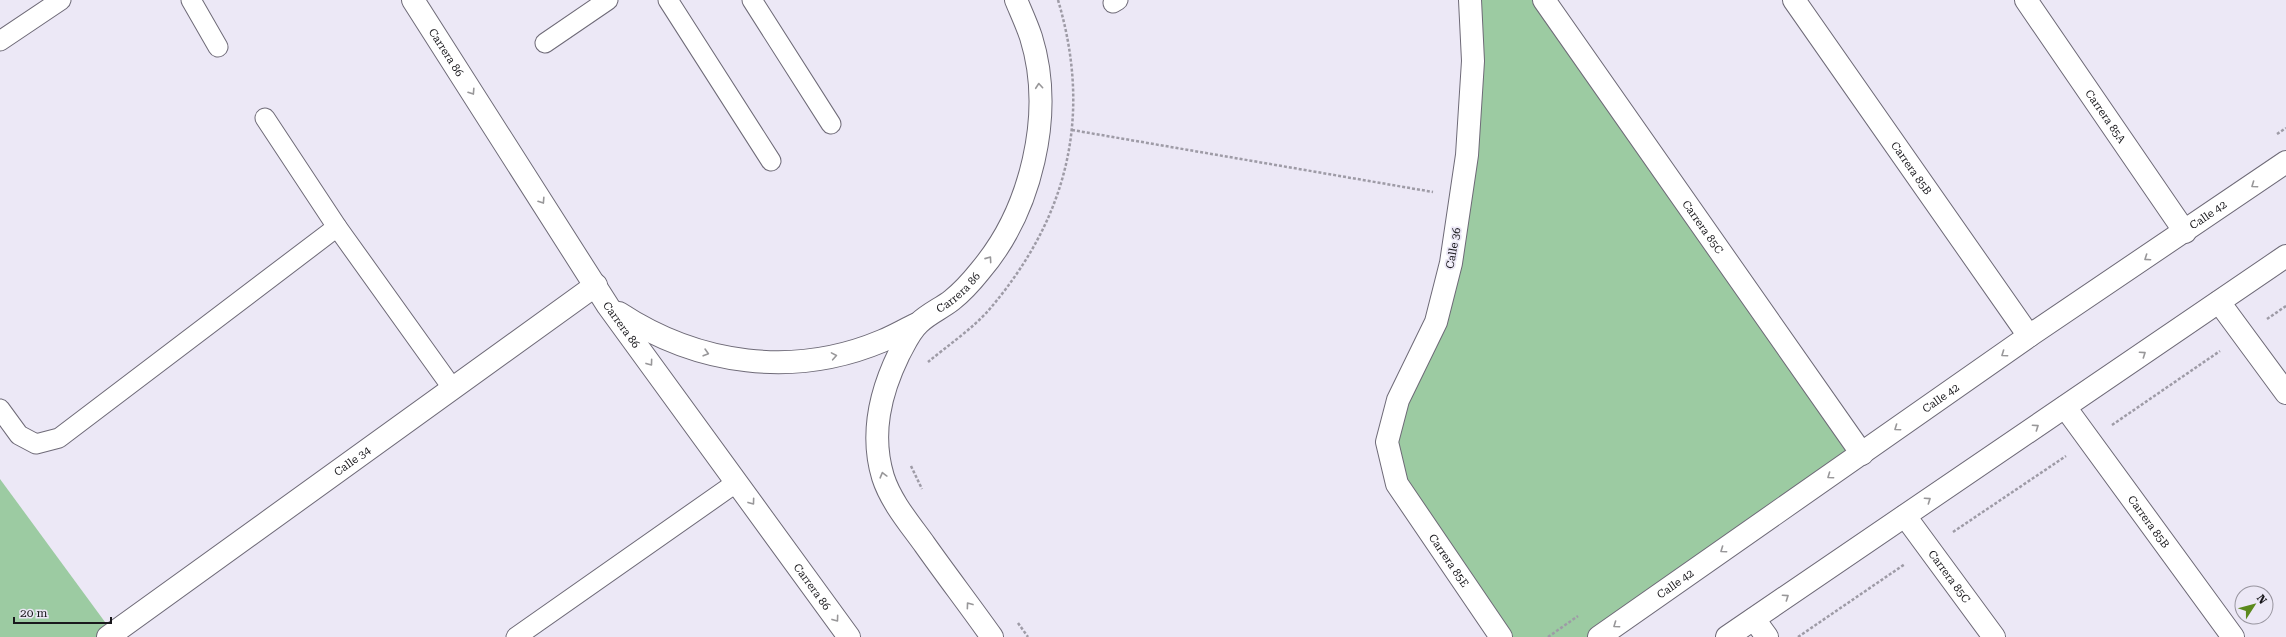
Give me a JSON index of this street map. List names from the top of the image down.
{
  "streets": {
    "street": [
      "Carrera 86",
      "Carrera 85A",
      "Carrera 85B",
      "Calle 42",
      "Carrera 85C",
      "Calle 36",
      "Calle 34",
      "Carrera 85E"
    ]
  },
  "crossings": [
    ["Carrera 86", "Calle 34"],
    ["Carrera 85A", "Calle 42"],
    ["Carrera 85B", "Calle 42"],
    ["Calle 42", "Carrera 85C"],
    ["Calle 36", "Carrera 85E"]
  ],
  "scale_bar": "20 m",
  "north": "top right"
}
